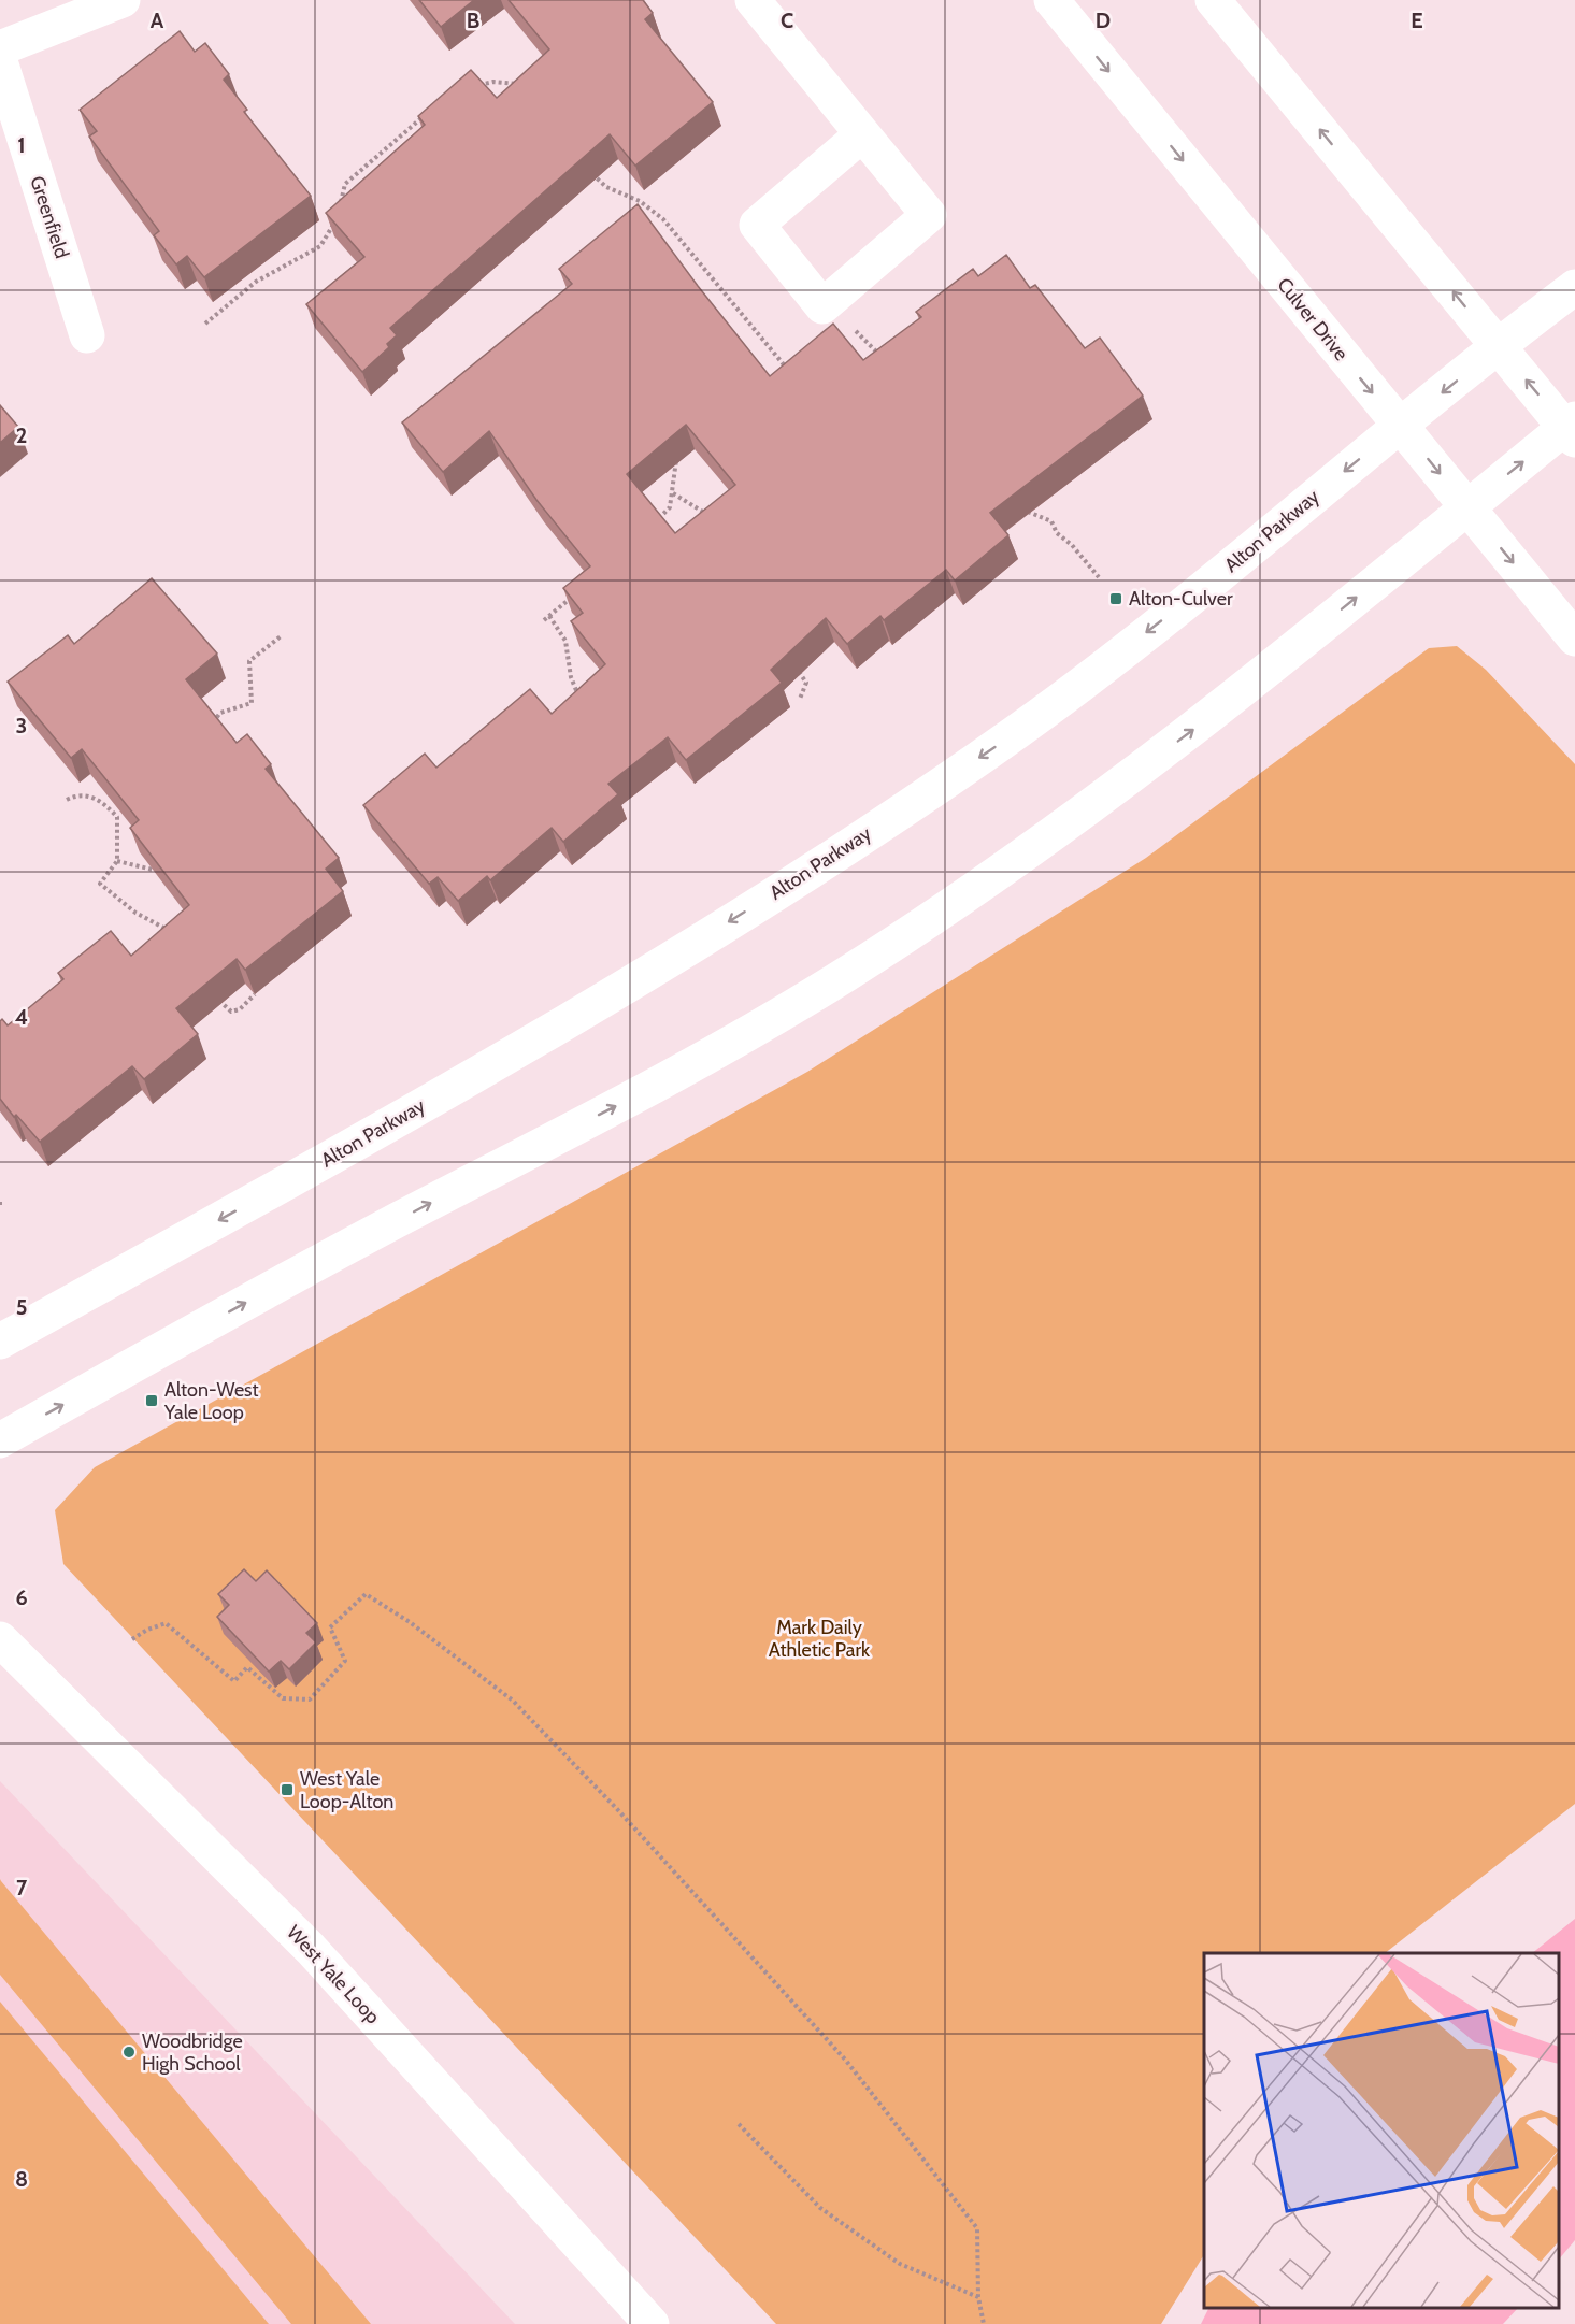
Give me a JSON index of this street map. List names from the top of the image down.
{
  "streets": {
    "main road": [
      "Greenfield",
      "Culver Drive",
      "Alton Parkway",
      "West Yale Loop"
    ]
  },
  "crossings": [
    ["Culver Drive", "Alton Parkway"]
  ],
  "parks": ["Mark Daily Athletic Park"],
  "places": {
    "transit": ["Alton-Culver", "Alton-West Yale Loop", "West Yale Loop-Alton"],
    "other": ["Woodbridge High School"]
  },
  "grid": {
    "columns": [
      "A",
      "B",
      "C",
      "D",
      "E"
    ],
    "rows": [
      "1",
      "2",
      "3",
      "4",
      "5",
      "6",
      "7",
      "8"
    ]
  }
}
